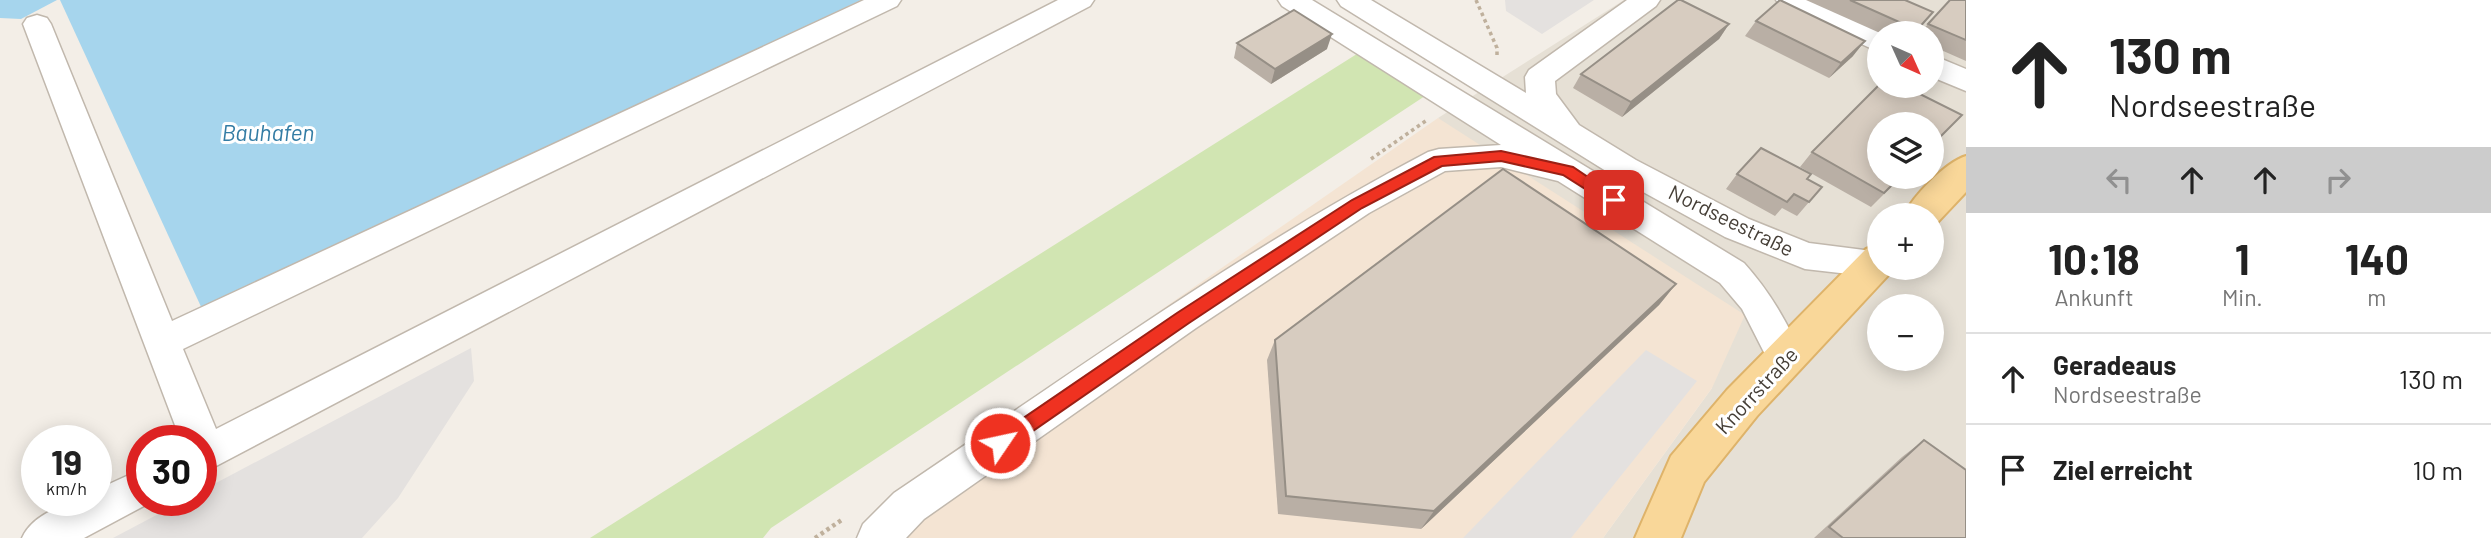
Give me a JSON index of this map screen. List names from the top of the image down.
{
  "streets": {
    "main road": ["Knorrstraße"],
    "street": ["Nordseestraße"]
  },
  "crossings": [
    ["Nordseestraße", "Knorrstraße"]
  ],
  "water": ["Bauhafen"],
  "north": "bottom right",
  "page": {
    "turn": ["130 m", "Nordseestraße"],
    "map_buttons": ["+", "−"],
    "eta": [
      "10:18",
      "Ankunft",
      "1",
      "Min.",
      "140",
      "m"
    ],
    "list": [
      {
        "name": "Geradeaus",
        "note": "Nordseestraße",
        "value": "130 m"
      },
      {
        "name": "Ziel erreicht",
        "value": "10 m"
      }
    ],
    "speed": "19 km/h",
    "limit": "30"
  }
}
